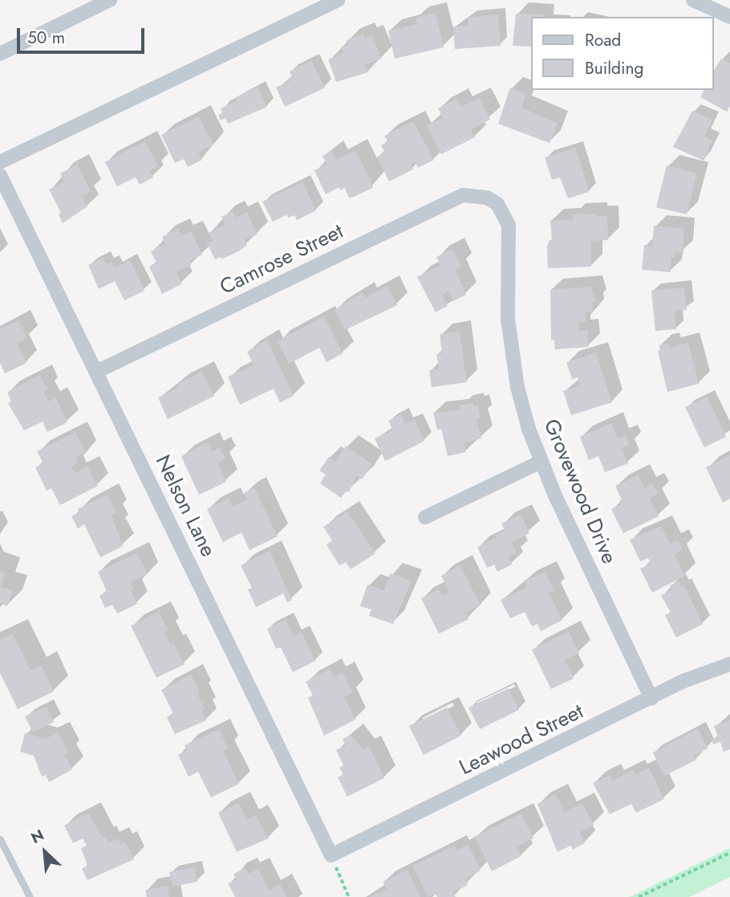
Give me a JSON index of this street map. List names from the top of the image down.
{
  "streets": {
    "street": [
      "Camrose Street",
      "Grovewood Drive",
      "Nelson Lane",
      "Leawood Street"
    ]
  },
  "crossings": [
    ["Camrose Street", "Grovewood Drive"],
    ["Camrose Street", "Nelson Lane"],
    ["Grovewood Drive", "Leawood Street"],
    ["Nelson Lane", "Leawood Street"]
  ],
  "legend": ["Road", "Building"],
  "scale_bar": "50 m",
  "north": "top left"
}
